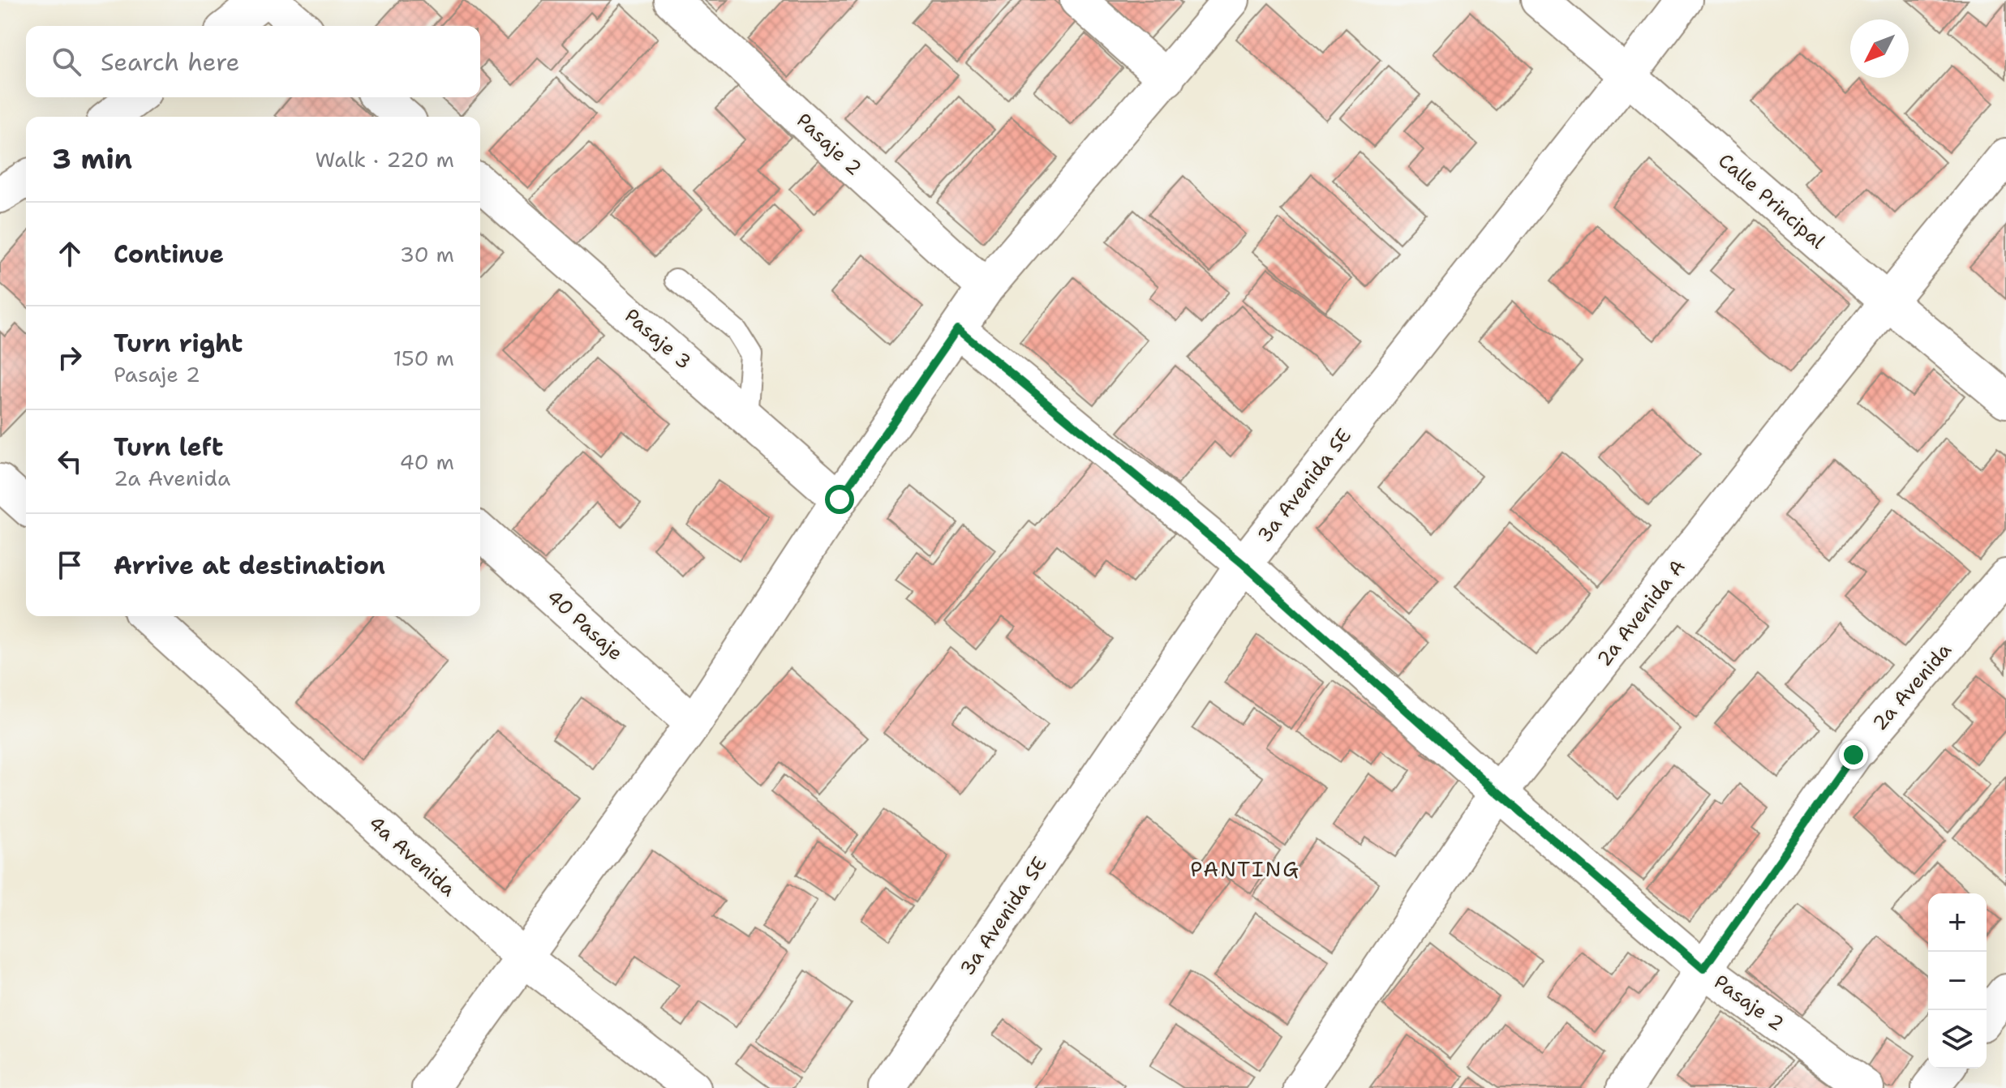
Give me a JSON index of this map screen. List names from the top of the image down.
{
  "streets": {
    "street": [
      "Pasaje 2",
      "Calle Principal",
      "Pasaje 3",
      "3a Avenida SE",
      "2a Avenida A",
      "40 Pasaje",
      "2a Avenida",
      "4a Avenida"
    ]
  },
  "crossings": [
    ["Pasaje 2", "3a Avenida SE"],
    ["Pasaje 2", "2a Avenida A"],
    ["Pasaje 2", "2a Avenida"],
    ["Calle Principal", "3a Avenida SE"],
    ["Calle Principal", "2a Avenida A"]
  ],
  "districts": ["PANTING"],
  "north": "bottom left",
  "page": {
    "search": "Search here",
    "heading": ["3 min", "Walk · 220 m"],
    "list": [
      ["Continue", "30 m"],
      ["Turn right", "Pasaje 2", "150 m"],
      ["Turn left", "2a Avenida", "40 m"],
      "Arrive at destination"
    ],
    "map_buttons": ["+", "−"]
  }
}
